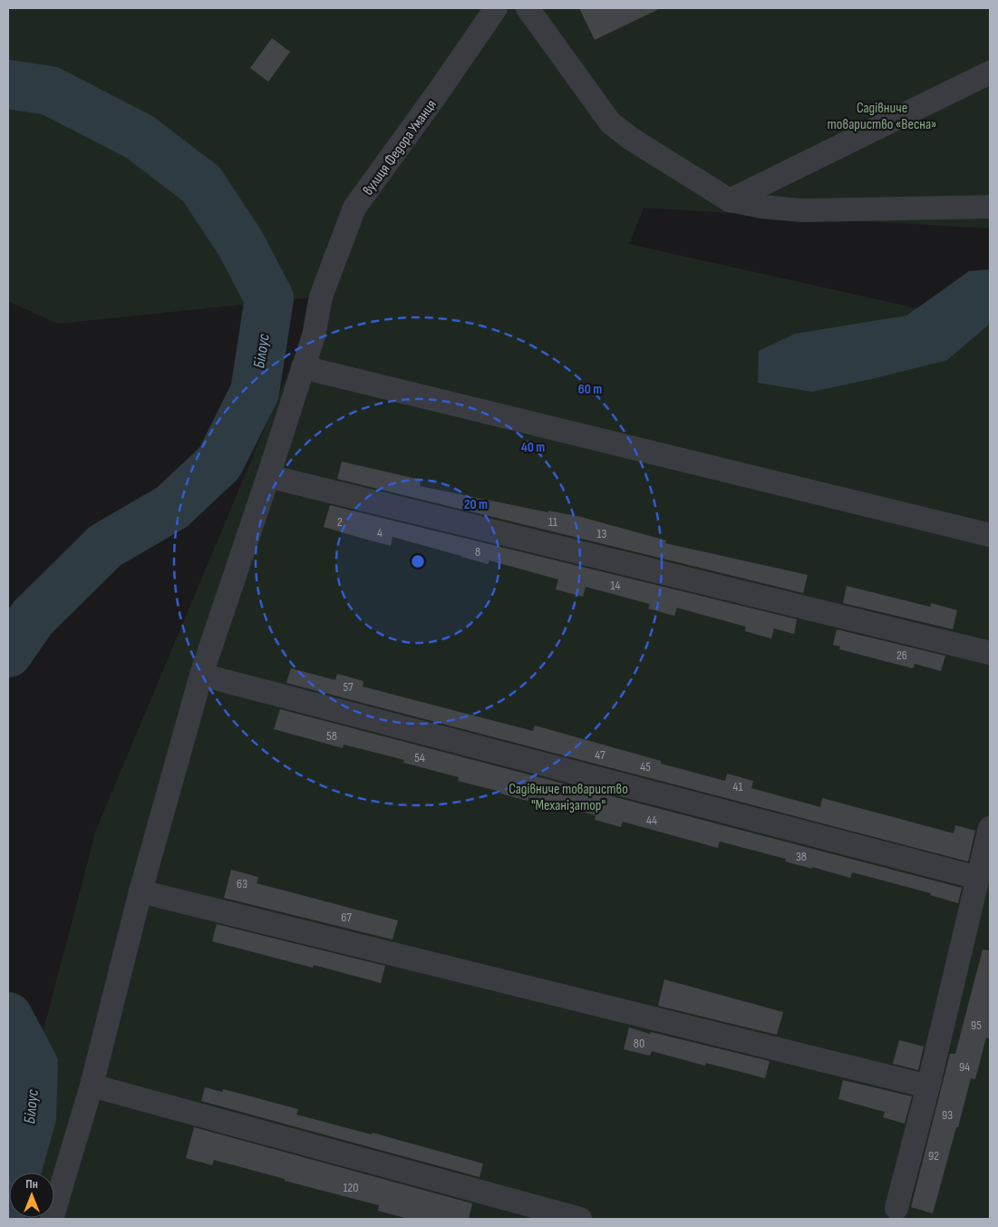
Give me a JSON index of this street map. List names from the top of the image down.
{
  "streets": {
    "street": ["вулиця Федора Уманця"]
  },
  "water": ["Білоус"],
  "parks": ["Садівниче товариство «Весна»", "Садівниче товариство \"Механізатор\""],
  "house_numbers": [
    "2",
    "11",
    "4",
    "13",
    "8",
    "14",
    "26",
    "57",
    "58",
    "47",
    "54",
    "45",
    "41",
    "44",
    "38",
    "63",
    "67",
    "95",
    "80",
    "94",
    "93",
    "92",
    "120"
  ],
  "north": "top",
  "rings": ["60 m", "40 m", "20 m"]
}
